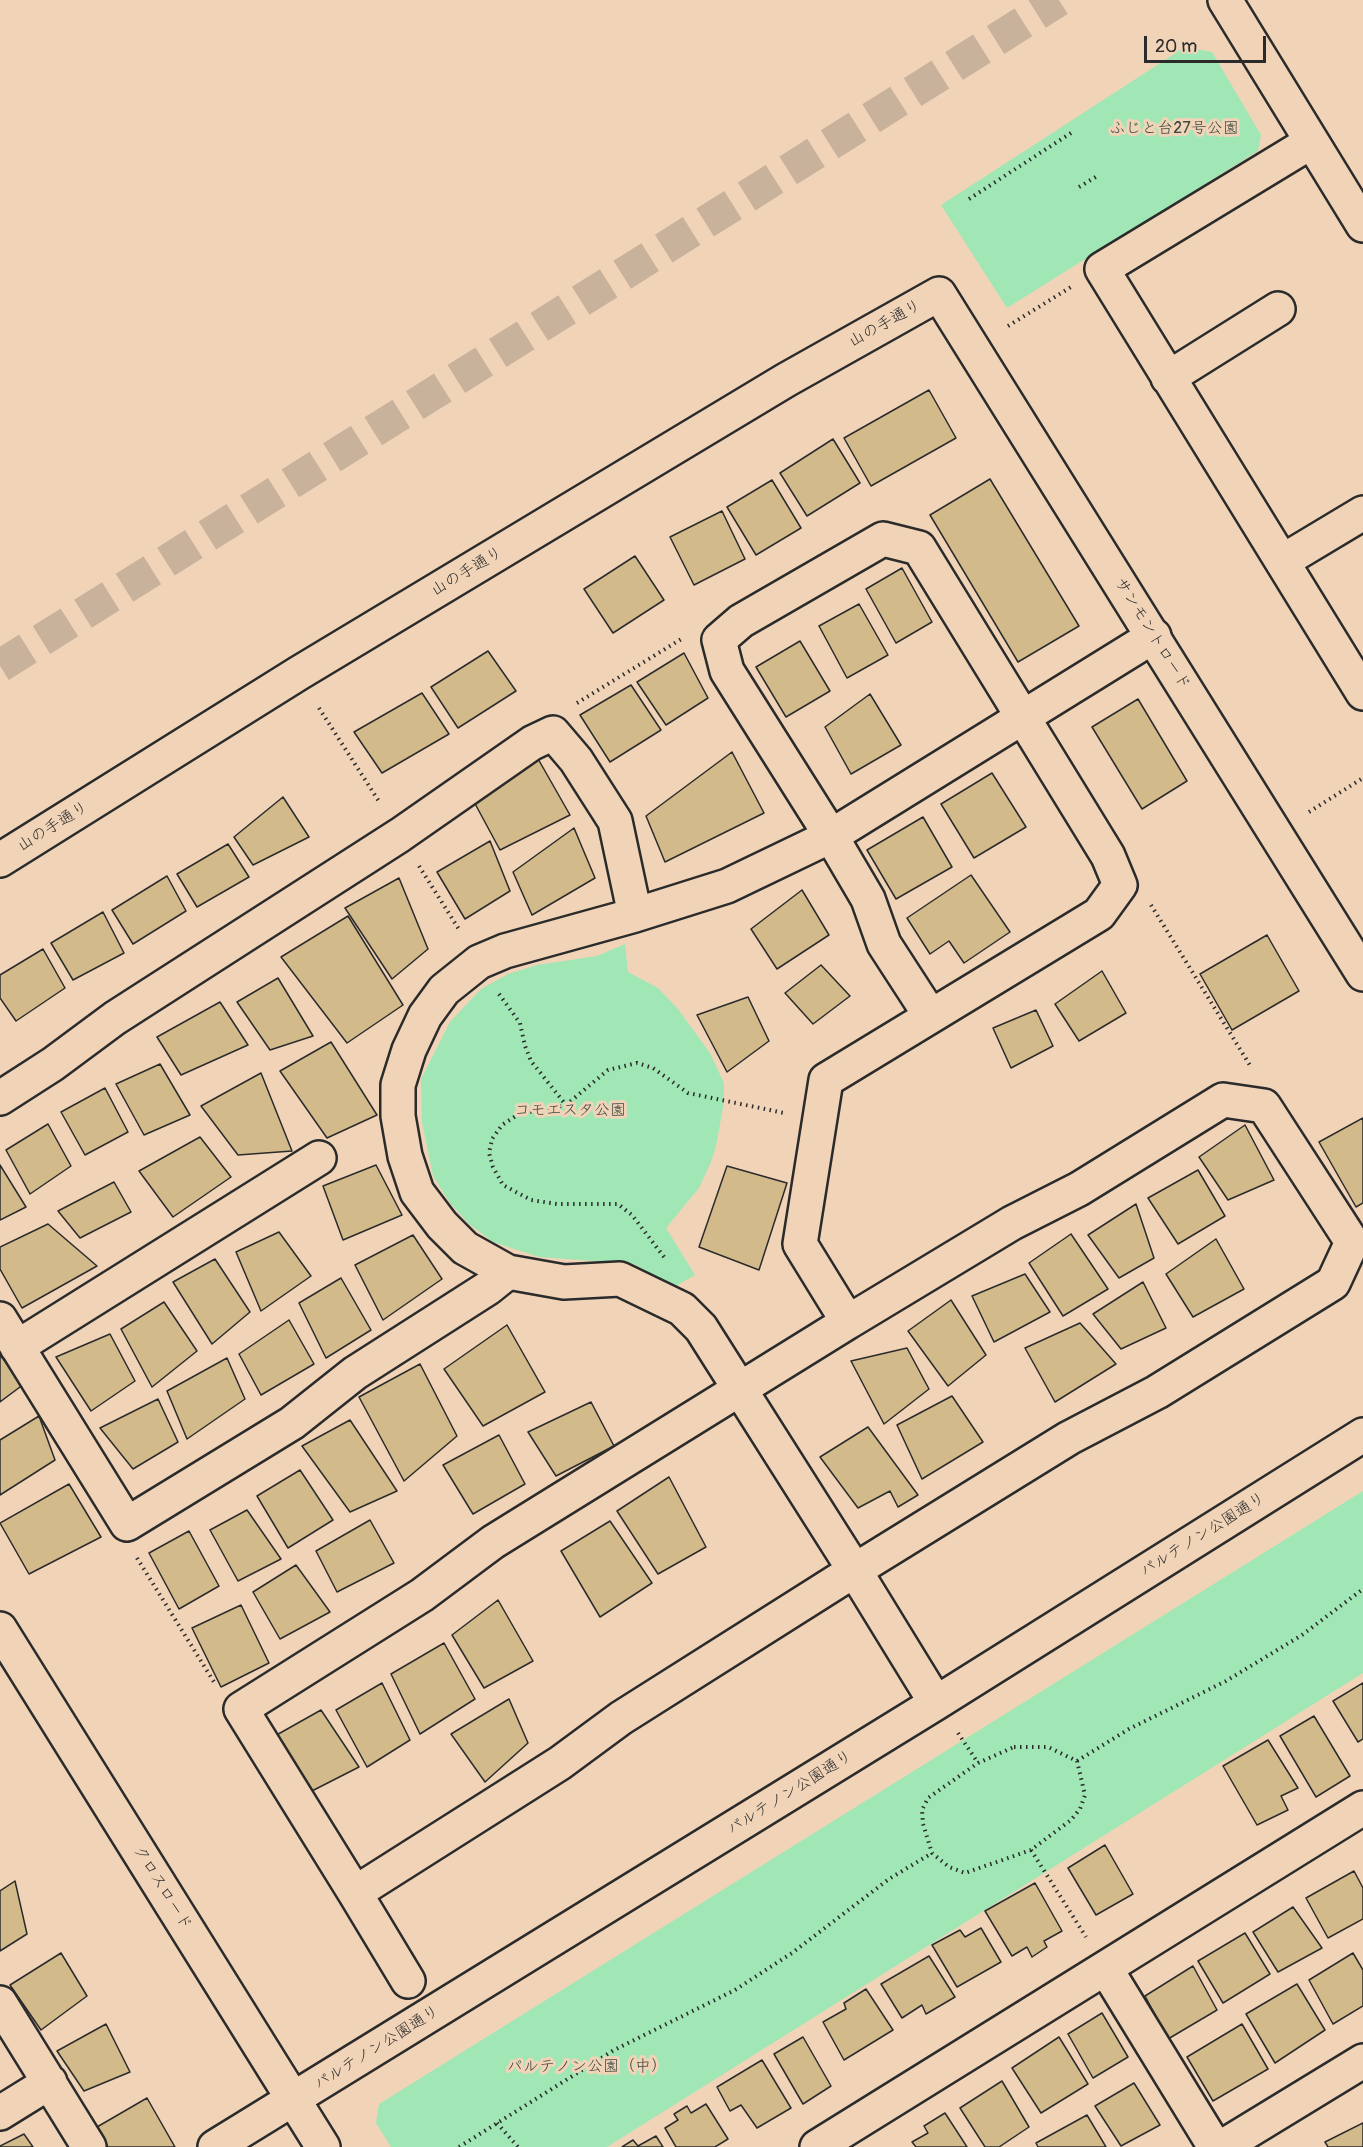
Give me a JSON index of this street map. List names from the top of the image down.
{
  "streets": {
    "street": [
      "山の手通り",
      "サンモントロード",
      "パルテノン公園通り",
      "クロスロード"
    ]
  },
  "crossings": [
    ["山の手通り", "サンモントロード"],
    ["パルテノン公園通り", "クロスロード"]
  ],
  "parks": ["ふじと台27号公園", "コモエスタ公園", "パルテノン公園（中）"],
  "scale_bar": "20 m"
}
